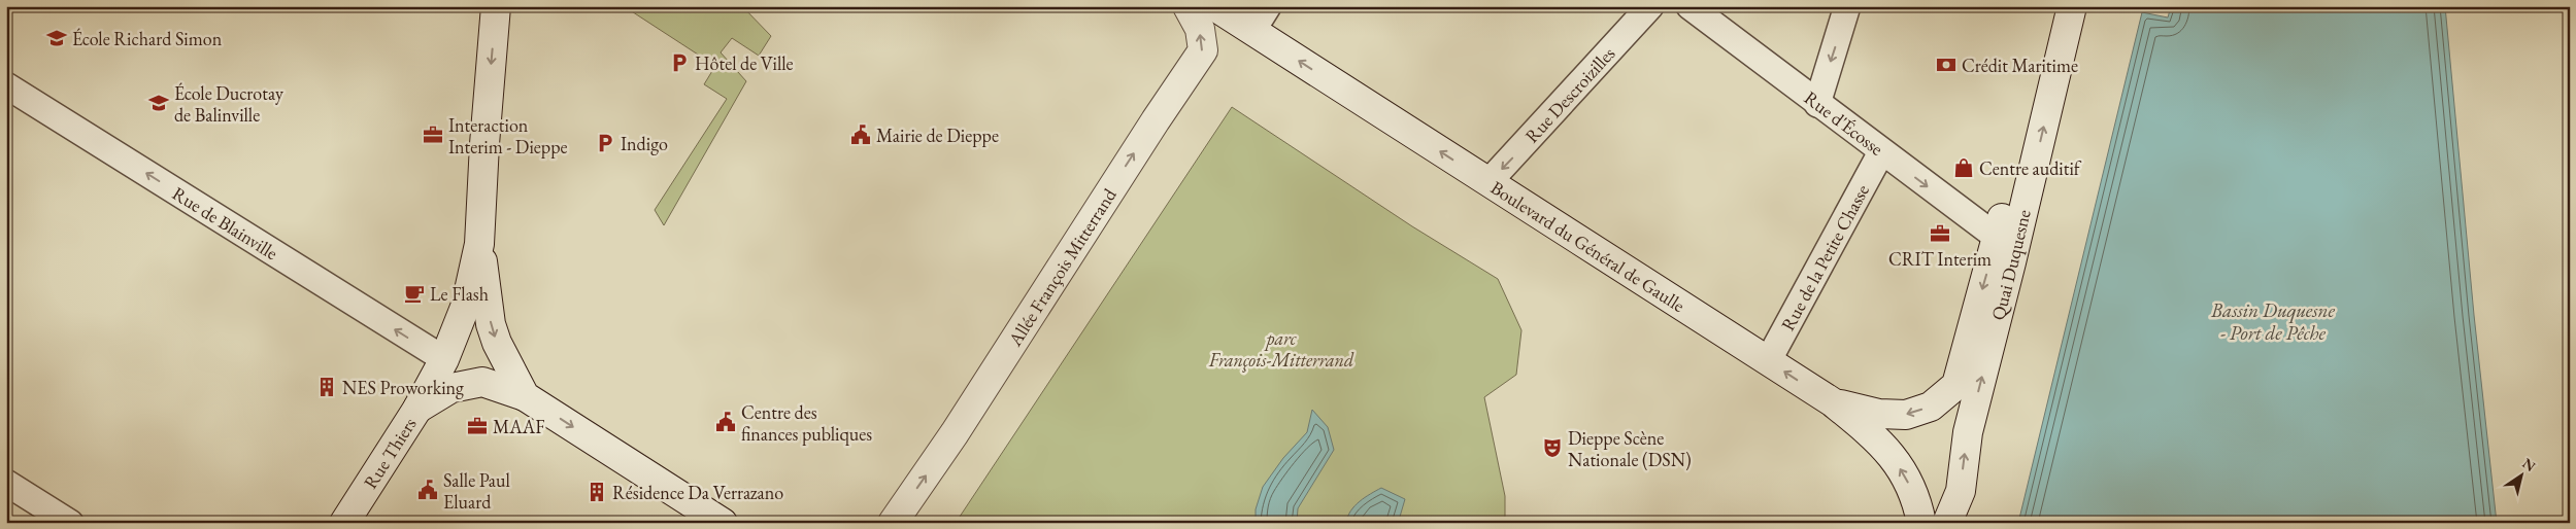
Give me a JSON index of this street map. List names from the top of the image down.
{
  "streets": {
    "main road": [
      "Boulevard du Général de Gaulle",
      "Quai Duquesne",
      "Allée François Mitterrand",
      "Rue Thiers"
    ],
    "street": [
      "Rue Descroizilles",
      "Rue d'Écosse",
      "Rue de Blainville",
      "Rue de la Petite Chasse"
    ]
  },
  "crossings": [
    ["Rue Descroizilles", "Boulevard du Général de Gaulle"],
    ["Rue d'Écosse", "Rue de la Petite Chasse"],
    ["Rue d'Écosse", "Quai Duquesne"],
    ["Rue de Blainville", "Rue Thiers"],
    ["Boulevard du Général de Gaulle", "Rue de la Petite Chasse"],
    ["Boulevard du Général de Gaulle", "Quai Duquesne"]
  ],
  "one_way": [
    "Rue Descroizilles",
    "Rue d'Écosse",
    "Rue de Blainville",
    "Boulevard du Général de Gaulle",
    "Allée François Mitterrand"
  ],
  "water": ["Bassin Duquesne - Port de Pêche"],
  "parks": ["parc François-Mitterrand"],
  "places": {
    "school or university": ["École Richard Simon", "École Ducrotay de Balinville"],
    "parking": ["Hôtel de Ville", "Indigo"],
    "bank": ["Crédit Maritime"],
    "office": ["Interaction Interim - Dieppe", "CRIT Interim", "MAAF"],
    "public building": ["Mairie de Dieppe", "Centre des finances publiques", "Salle Paul Eluard"],
    "shop": ["Centre auditif"],
    "cafe": ["Le Flash"],
    "building": ["NES Proworking", "Résidence Da Verrazano"],
    "theatre": ["Dieppe Scène Nationale (DSN)"]
  },
  "north": "top right"
}
